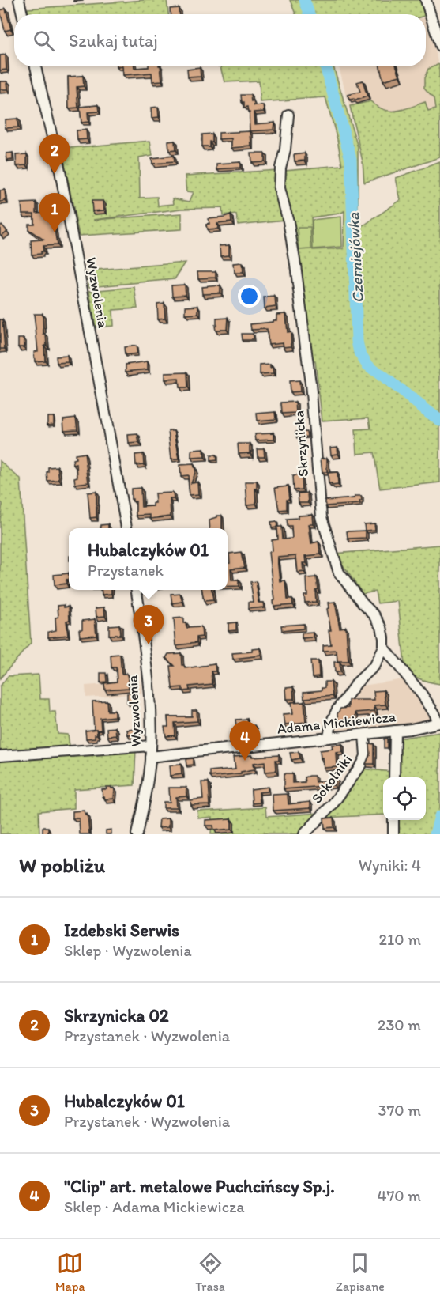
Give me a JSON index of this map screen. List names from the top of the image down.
{
  "streets": {
    "street": [
      "Wyzwolenia",
      "Skrzynicka",
      "Adama Mickiewicza",
      "Sokolniki"
    ]
  },
  "crossings": [
    ["Wyzwolenia", "Adama Mickiewicza"],
    ["Adama Mickiewicza", "Sokolniki"]
  ],
  "water": ["Czerniejówka"],
  "page": {
    "search": "Szukaj tutaj",
    "pins": [
      "2",
      "1",
      "3",
      "4"
    ],
    "popup": ["Hubalczyków 01", "Przystanek"],
    "heading": ["W pobliżu", "Wyniki: 4"],
    "list": [
      {
        "mark": "1",
        "name": "Izdebski Serwis",
        "note": "Sklep · Wyzwolenia",
        "value": "210 m"
      },
      {
        "mark": "2",
        "name": "Skrzynicka 02",
        "note": "Przystanek · Wyzwolenia",
        "value": "230 m"
      },
      {
        "mark": "3",
        "name": "Hubalczyków 01",
        "note": "Przystanek · Wyzwolenia",
        "value": "370 m"
      },
      {
        "mark": "4",
        "name": "\"Clip\" art. metalowe Puchcińscy Sp.j.",
        "note": "Sklep · Adama Mickiewicza",
        "value": "470 m"
      }
    ],
    "nav": ["Mapa", "Trasa", "Zapisane"]
  }
}
